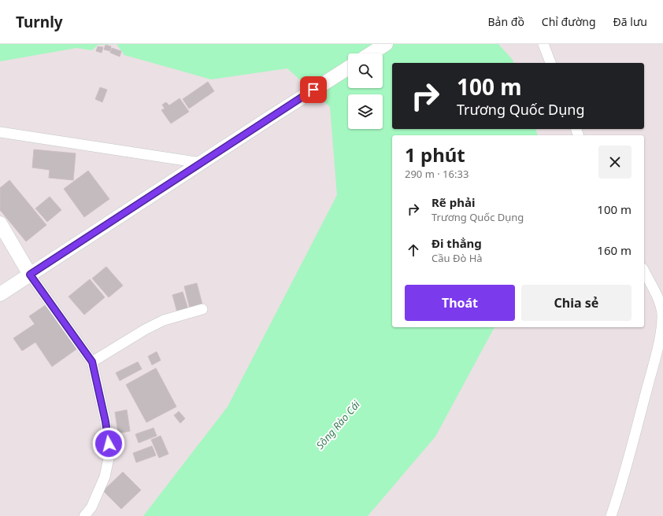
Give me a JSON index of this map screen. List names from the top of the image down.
{
  "water": ["Sông Rào Cái"],
  "page": {
    "header": "Turnly",
    "nav": ["Bản đồ", "Chỉ đường", "Đã lưu"],
    "turn": ["100 m", "Trương Quốc Dụng"],
    "heading": ["1 phút", "290 m · 16:33"],
    "list": [
      {
        "name": "Rẽ phải",
        "note": "Trương Quốc Dụng",
        "value": "100 m"
      },
      {
        "name": "Đi thẳng",
        "note": "Cầu Đò Hà",
        "value": "160 m"
      }
    ],
    "buttons": ["Thoát", "Chia sẻ"]
  }
}
